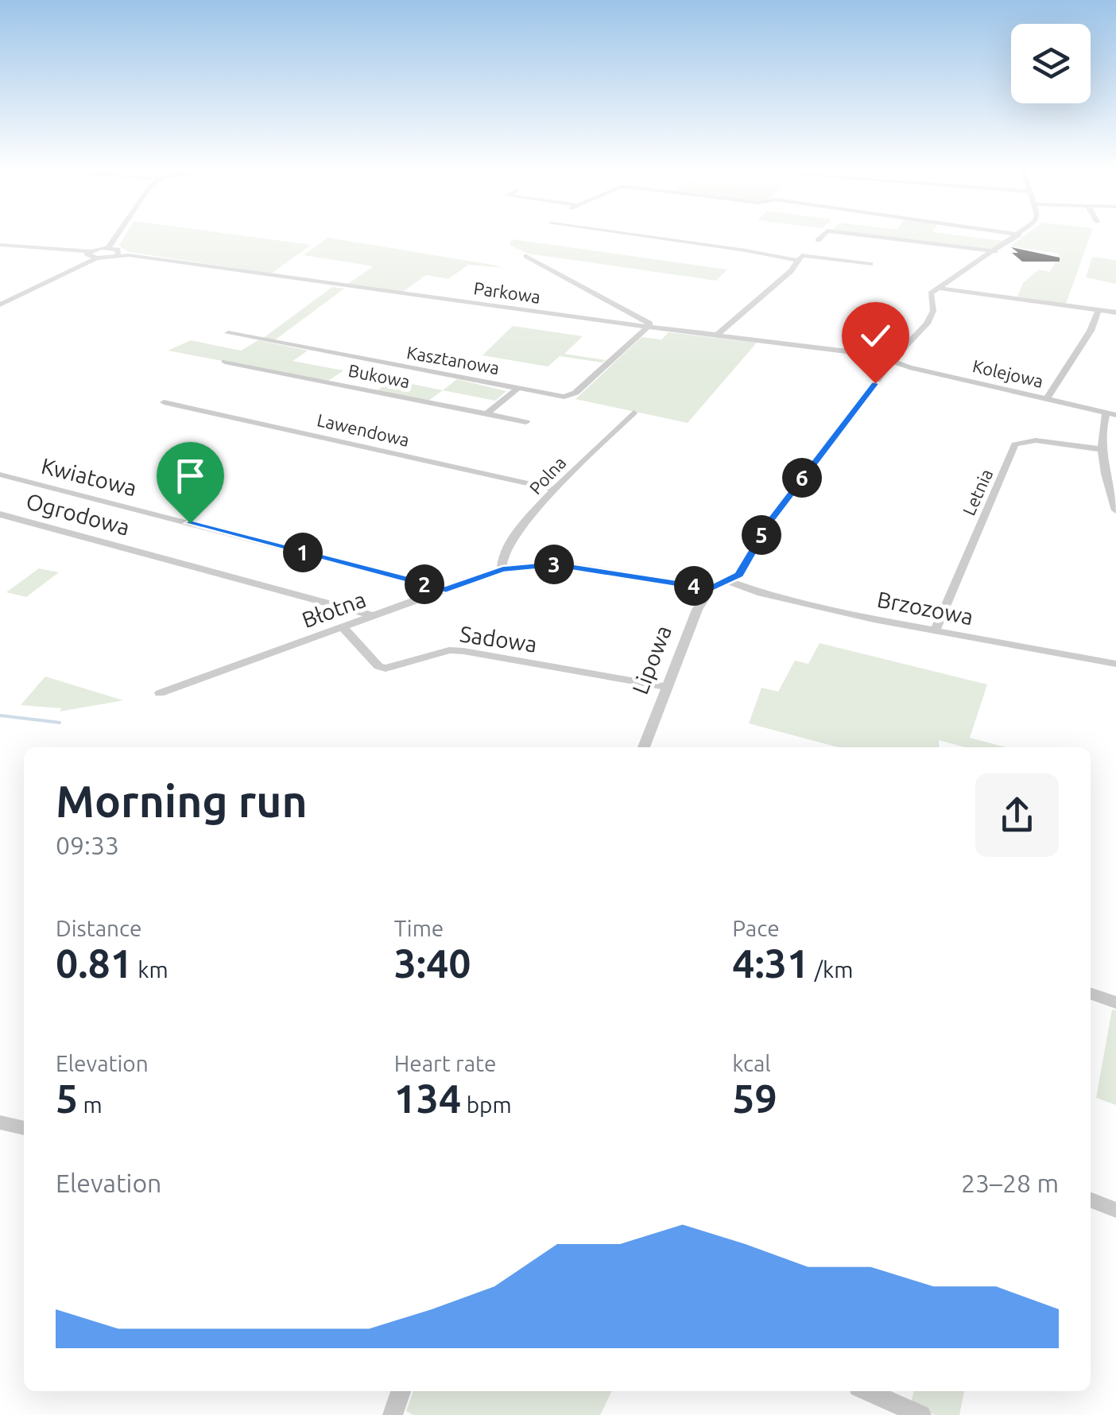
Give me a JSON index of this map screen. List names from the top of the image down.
{
  "streets": {
    "street": [
      "Parkowa",
      "Kasztanowa",
      "Kolejowa",
      "Bukowa",
      "Lawendowa",
      "Polna",
      "Kwiatowa",
      "Letnia",
      "Ogrodowa",
      "Brzozowa",
      "Błotna",
      "Sadowa",
      "Lipowa"
    ]
  },
  "crossings": [
    ["Parkowa", "Kasztanowa"],
    ["Parkowa", "Kolejowa"],
    ["Lawendowa", "Polna"],
    ["Polna", "Błotna"],
    ["Kwiatowa", "Błotna"],
    ["Letnia", "Brzozowa"],
    ["Ogrodowa", "Błotna"],
    ["Błotna", "Sadowa"],
    ["Błotna", "Lipowa"],
    ["Sadowa", "Lipowa"]
  ],
  "page": {
    "pins": [
      "6",
      "5",
      "1",
      "3",
      "2",
      "4"
    ],
    "heading": ["Morning run", "09:33"],
    "stats": [
      ["Distance", "0.81 km"],
      ["Time", "3:40"],
      ["Pace", "4:31 /km"],
      ["Elevation", "5 m"],
      ["Heart rate", "134 bpm"],
      ["kcal", "59"]
    ],
    "chart": ["Elevation", "23–28 m"]
  }
}
